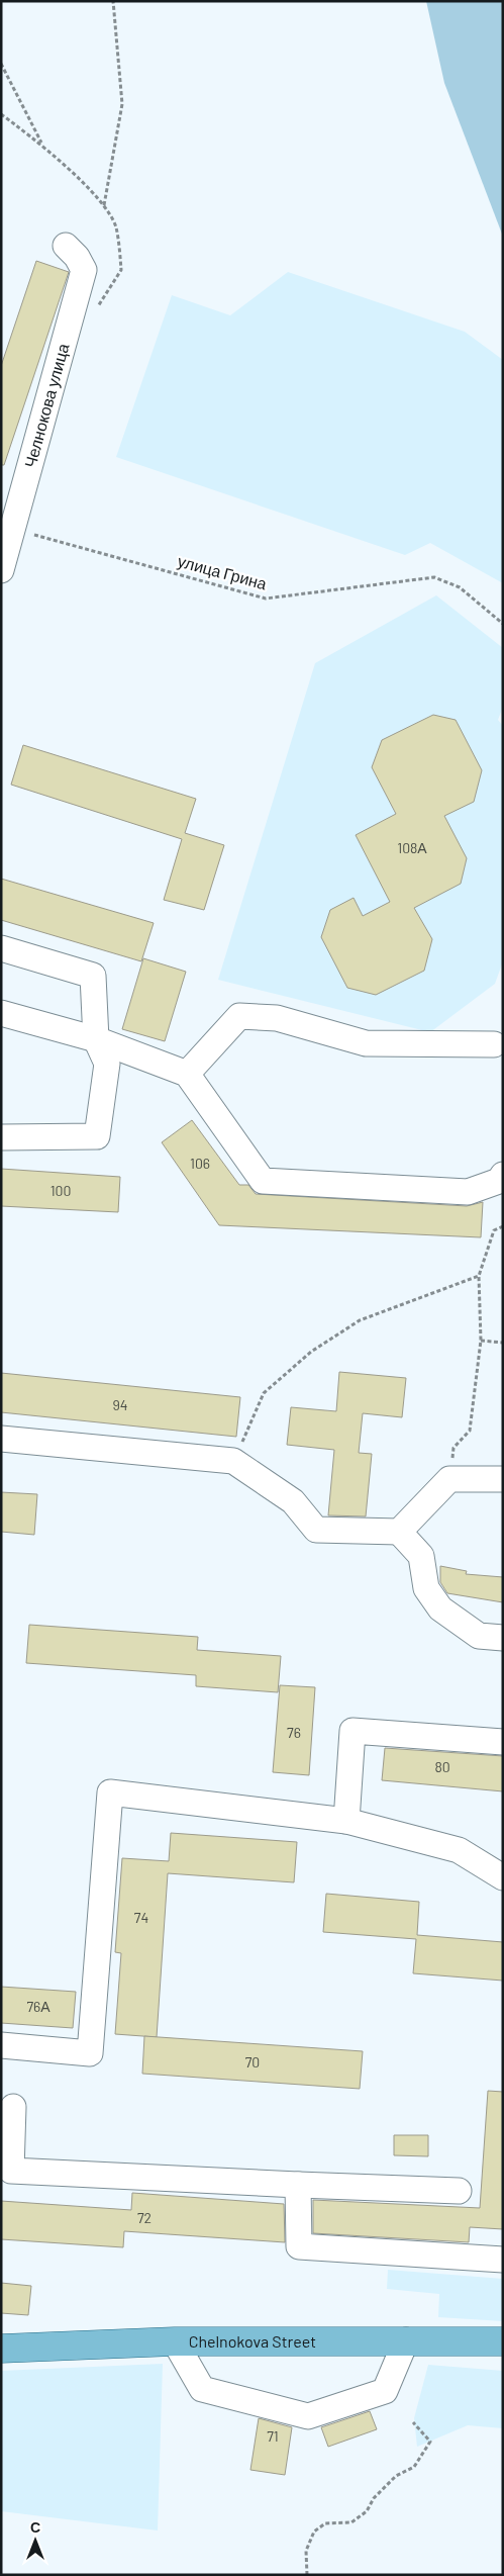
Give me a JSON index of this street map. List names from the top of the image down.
{
  "streets": {
    "main road": ["Chelnokova Street"],
    "street": ["Челнокова улица"],
    "path": ["улица Грина"]
  },
  "crossings": [
    ["Челнокова улица", "улица Грина"]
  ],
  "house_numbers": [
    "108А",
    "106",
    "100",
    "94",
    "76",
    "80",
    "74",
    "76А",
    "70",
    "72",
    "71"
  ],
  "north": "top"
}
